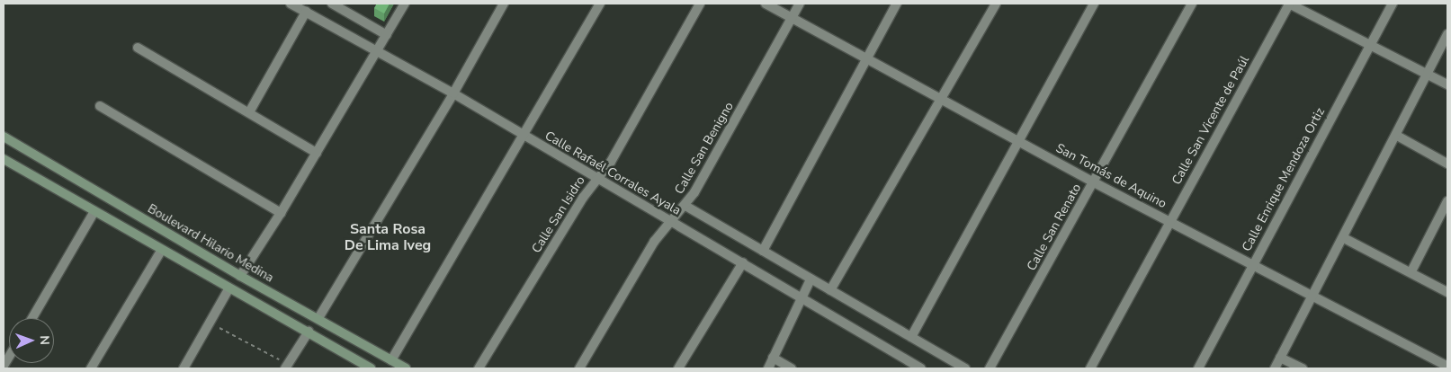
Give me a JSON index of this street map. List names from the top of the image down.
{
  "streets": {
    "main road": ["Boulevard Hilario Medina"],
    "street": [
      "Calle San Vicente de Paúl",
      "Calle San Benigno",
      "Calle Rafaél Corrales Ayala",
      "San Tomás de Aquino",
      "Calle Enrique Mendoza Ortiz",
      "Calle San Isidro",
      "Calle San Renato"
    ]
  },
  "crossings": [
    ["Calle San Vicente de Paúl", "San Tomás de Aquino"],
    ["Calle San Benigno", "Calle Rafaél Corrales Ayala"],
    ["Calle San Benigno", "San Tomás de Aquino"],
    ["Calle Rafaél Corrales Ayala", "Calle San Isidro"],
    ["San Tomás de Aquino", "Calle Enrique Mendoza Ortiz"],
    ["San Tomás de Aquino", "Calle San Renato"]
  ],
  "districts": ["Santa Rosa De Lima Iveg"],
  "north": "right"
}
